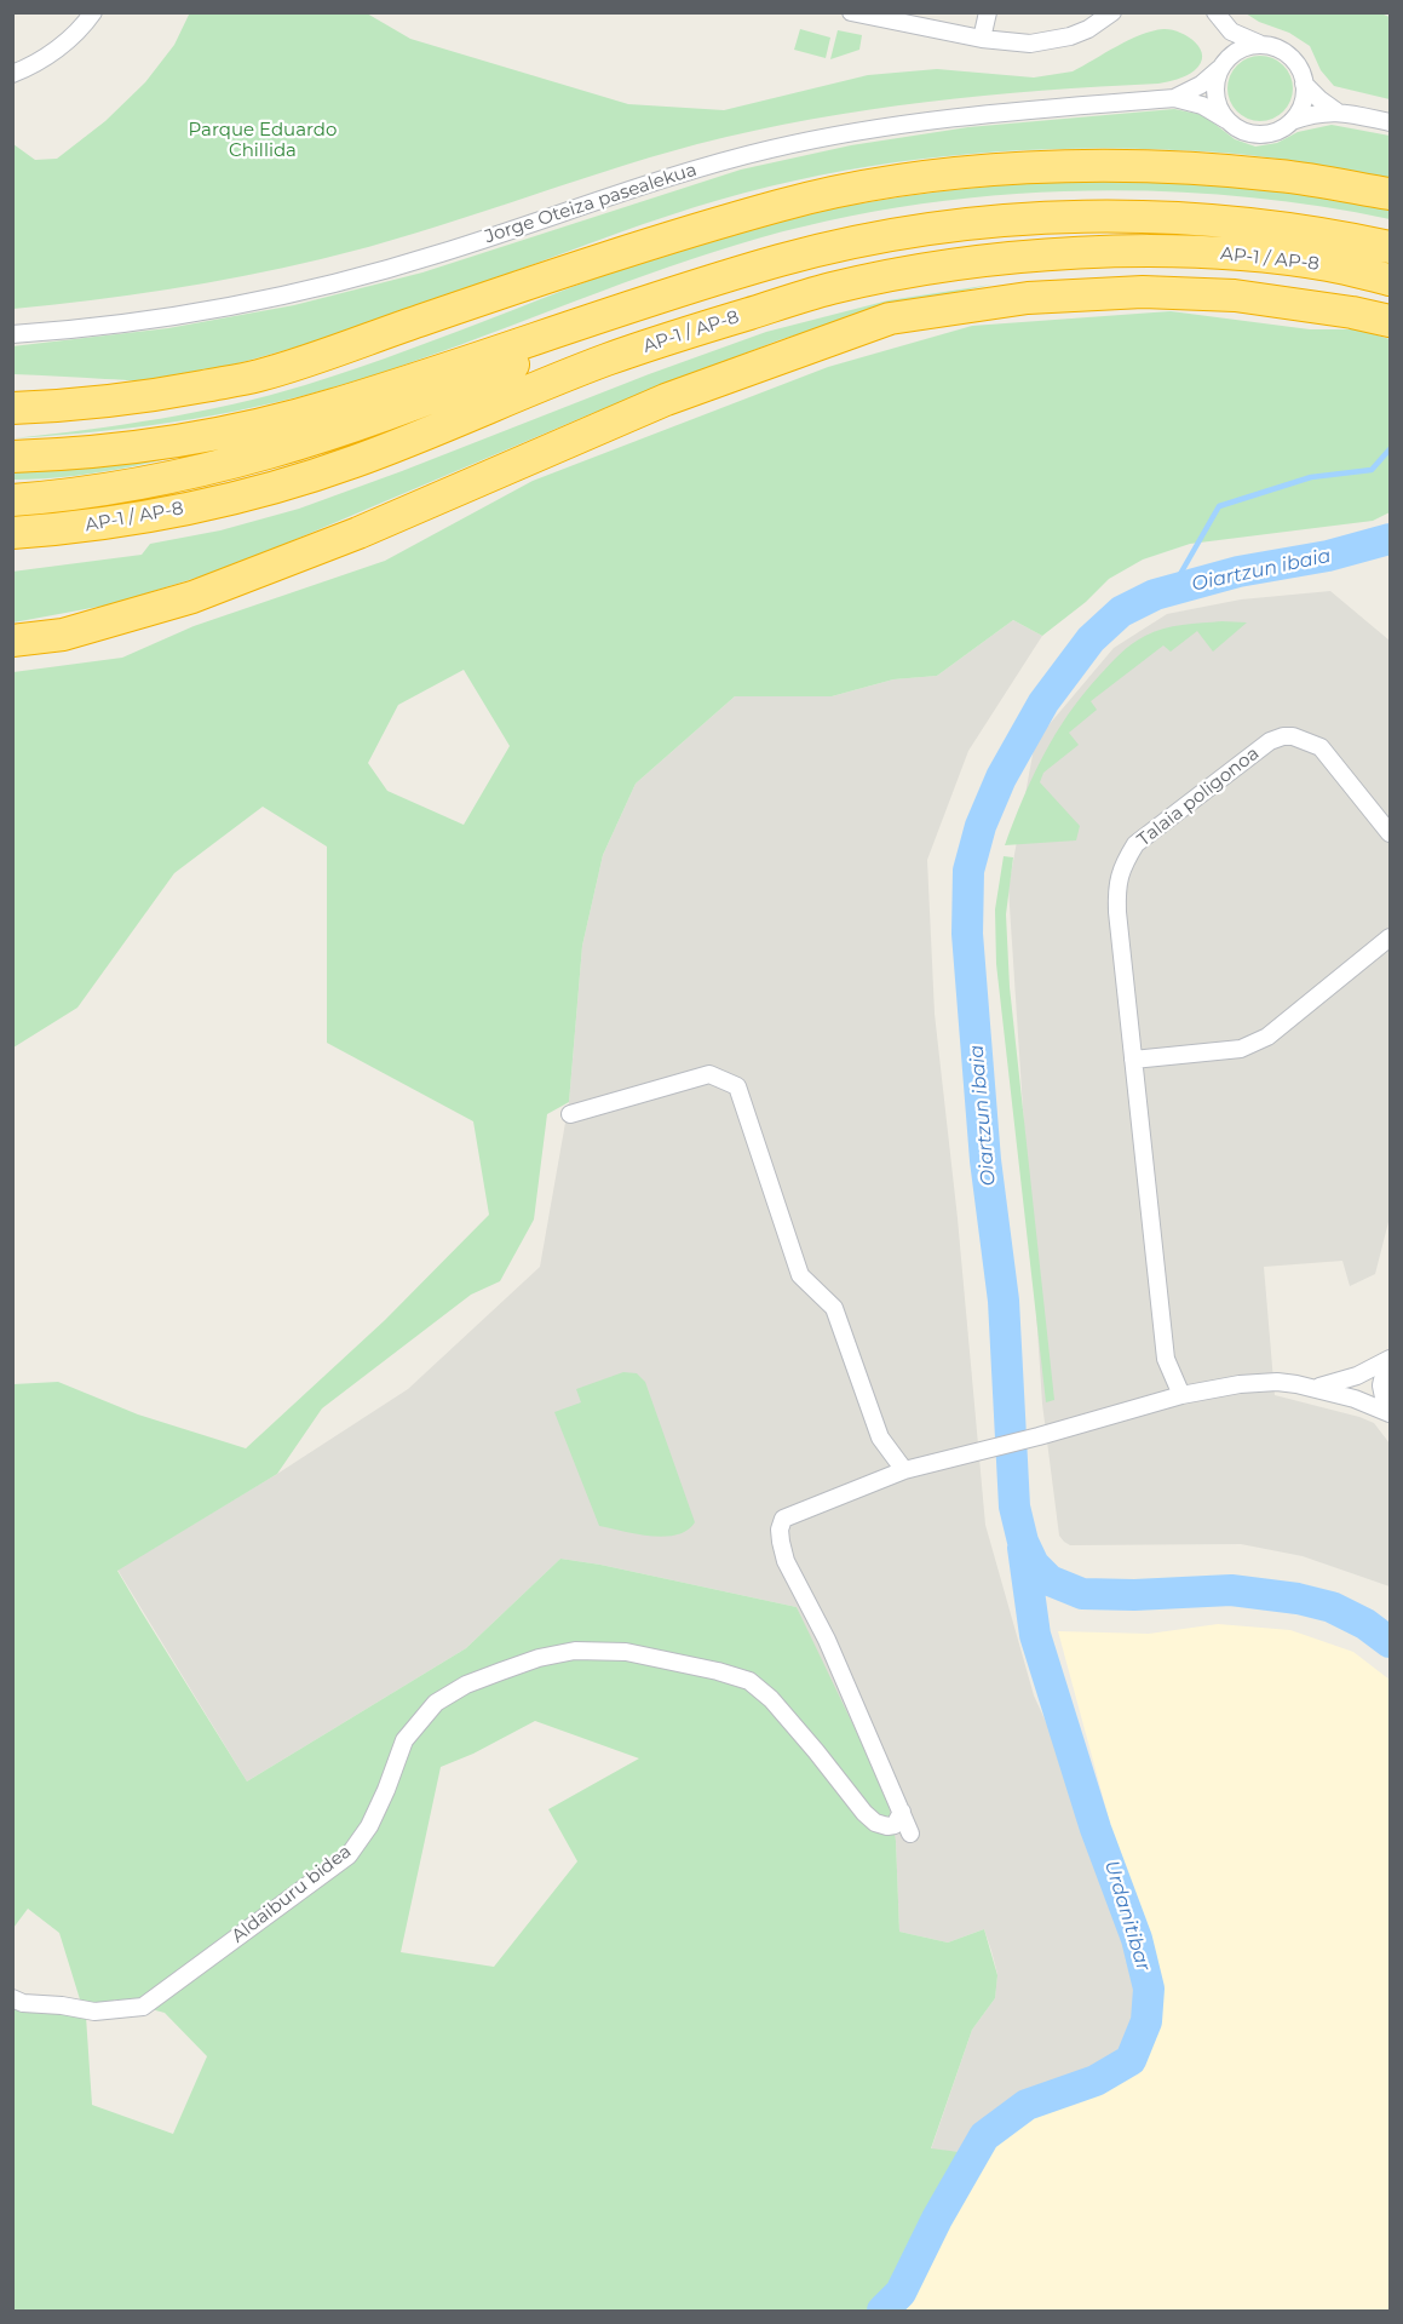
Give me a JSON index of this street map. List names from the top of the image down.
{
  "streets": {
    "highway": ["AP-1 / AP-8"],
    "street": ["Jorge Oteiza pasealekua", "Talaia poligonoa", "Aldaiburu bidea"]
  },
  "water": ["Oiartzun ibaia", "Urdanitibar"],
  "parks": ["Parque Eduardo Chillida"]
}
